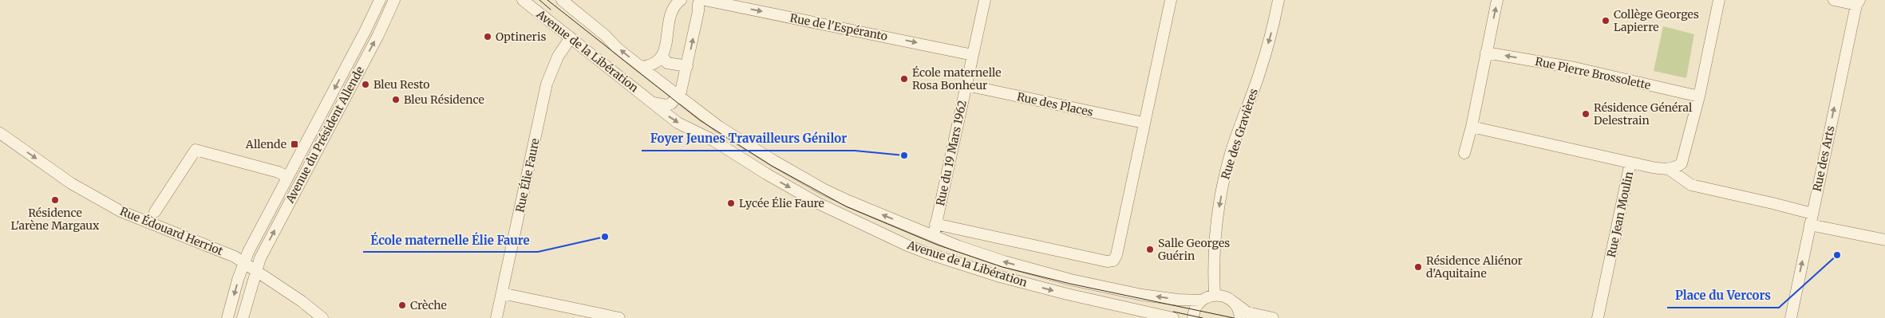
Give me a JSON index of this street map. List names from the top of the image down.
{
  "streets": {
    "street": [
      "Rue de l'Espéranto",
      "Avenue de la Libération",
      "Rue Pierre Brossolette",
      "Rue des Places",
      "Rue des Gravières",
      "Avenue du Président Allende",
      "Rue du 19 Mars 1962",
      "Rue des Arts",
      "Rue Élie Faure",
      "Rue Jean Moulin",
      "Rue Édouard Herriot"
    ]
  },
  "crossings": [
    ["Rue de l'Espéranto", "Rue du 19 Mars 1962"],
    ["Avenue de la Libération", "Rue du 19 Mars 1962"],
    ["Avenue de la Libération", "Rue Élie Faure"],
    ["Rue des Places", "Rue du 19 Mars 1962"],
    ["Avenue du Président Allende", "Rue Édouard Herriot"]
  ],
  "one_way": [
    "Rue de l'Espéranto",
    "Rue des Gravières",
    "Rue des Arts",
    "Rue Édouard Herriot"
  ],
  "places": {
    "other": [
      "Collège Georges Lapierre",
      "Optineris",
      "École maternelle Rosa Bonheur",
      "Bleu Resto",
      "Bleu Résidence",
      "Résidence Général Delestrain",
      "Foyer Jeunes Travailleurs Génilor",
      "Résidence L'arène Margaux",
      "Lycée Élie Faure",
      "École maternelle Élie Faure",
      "Salle Georges Guérin",
      "Place du Vercors",
      "Résidence Aliénor d'Aquitaine",
      "Crèche"
    ],
    "transit": ["Allende"]
  }
}
